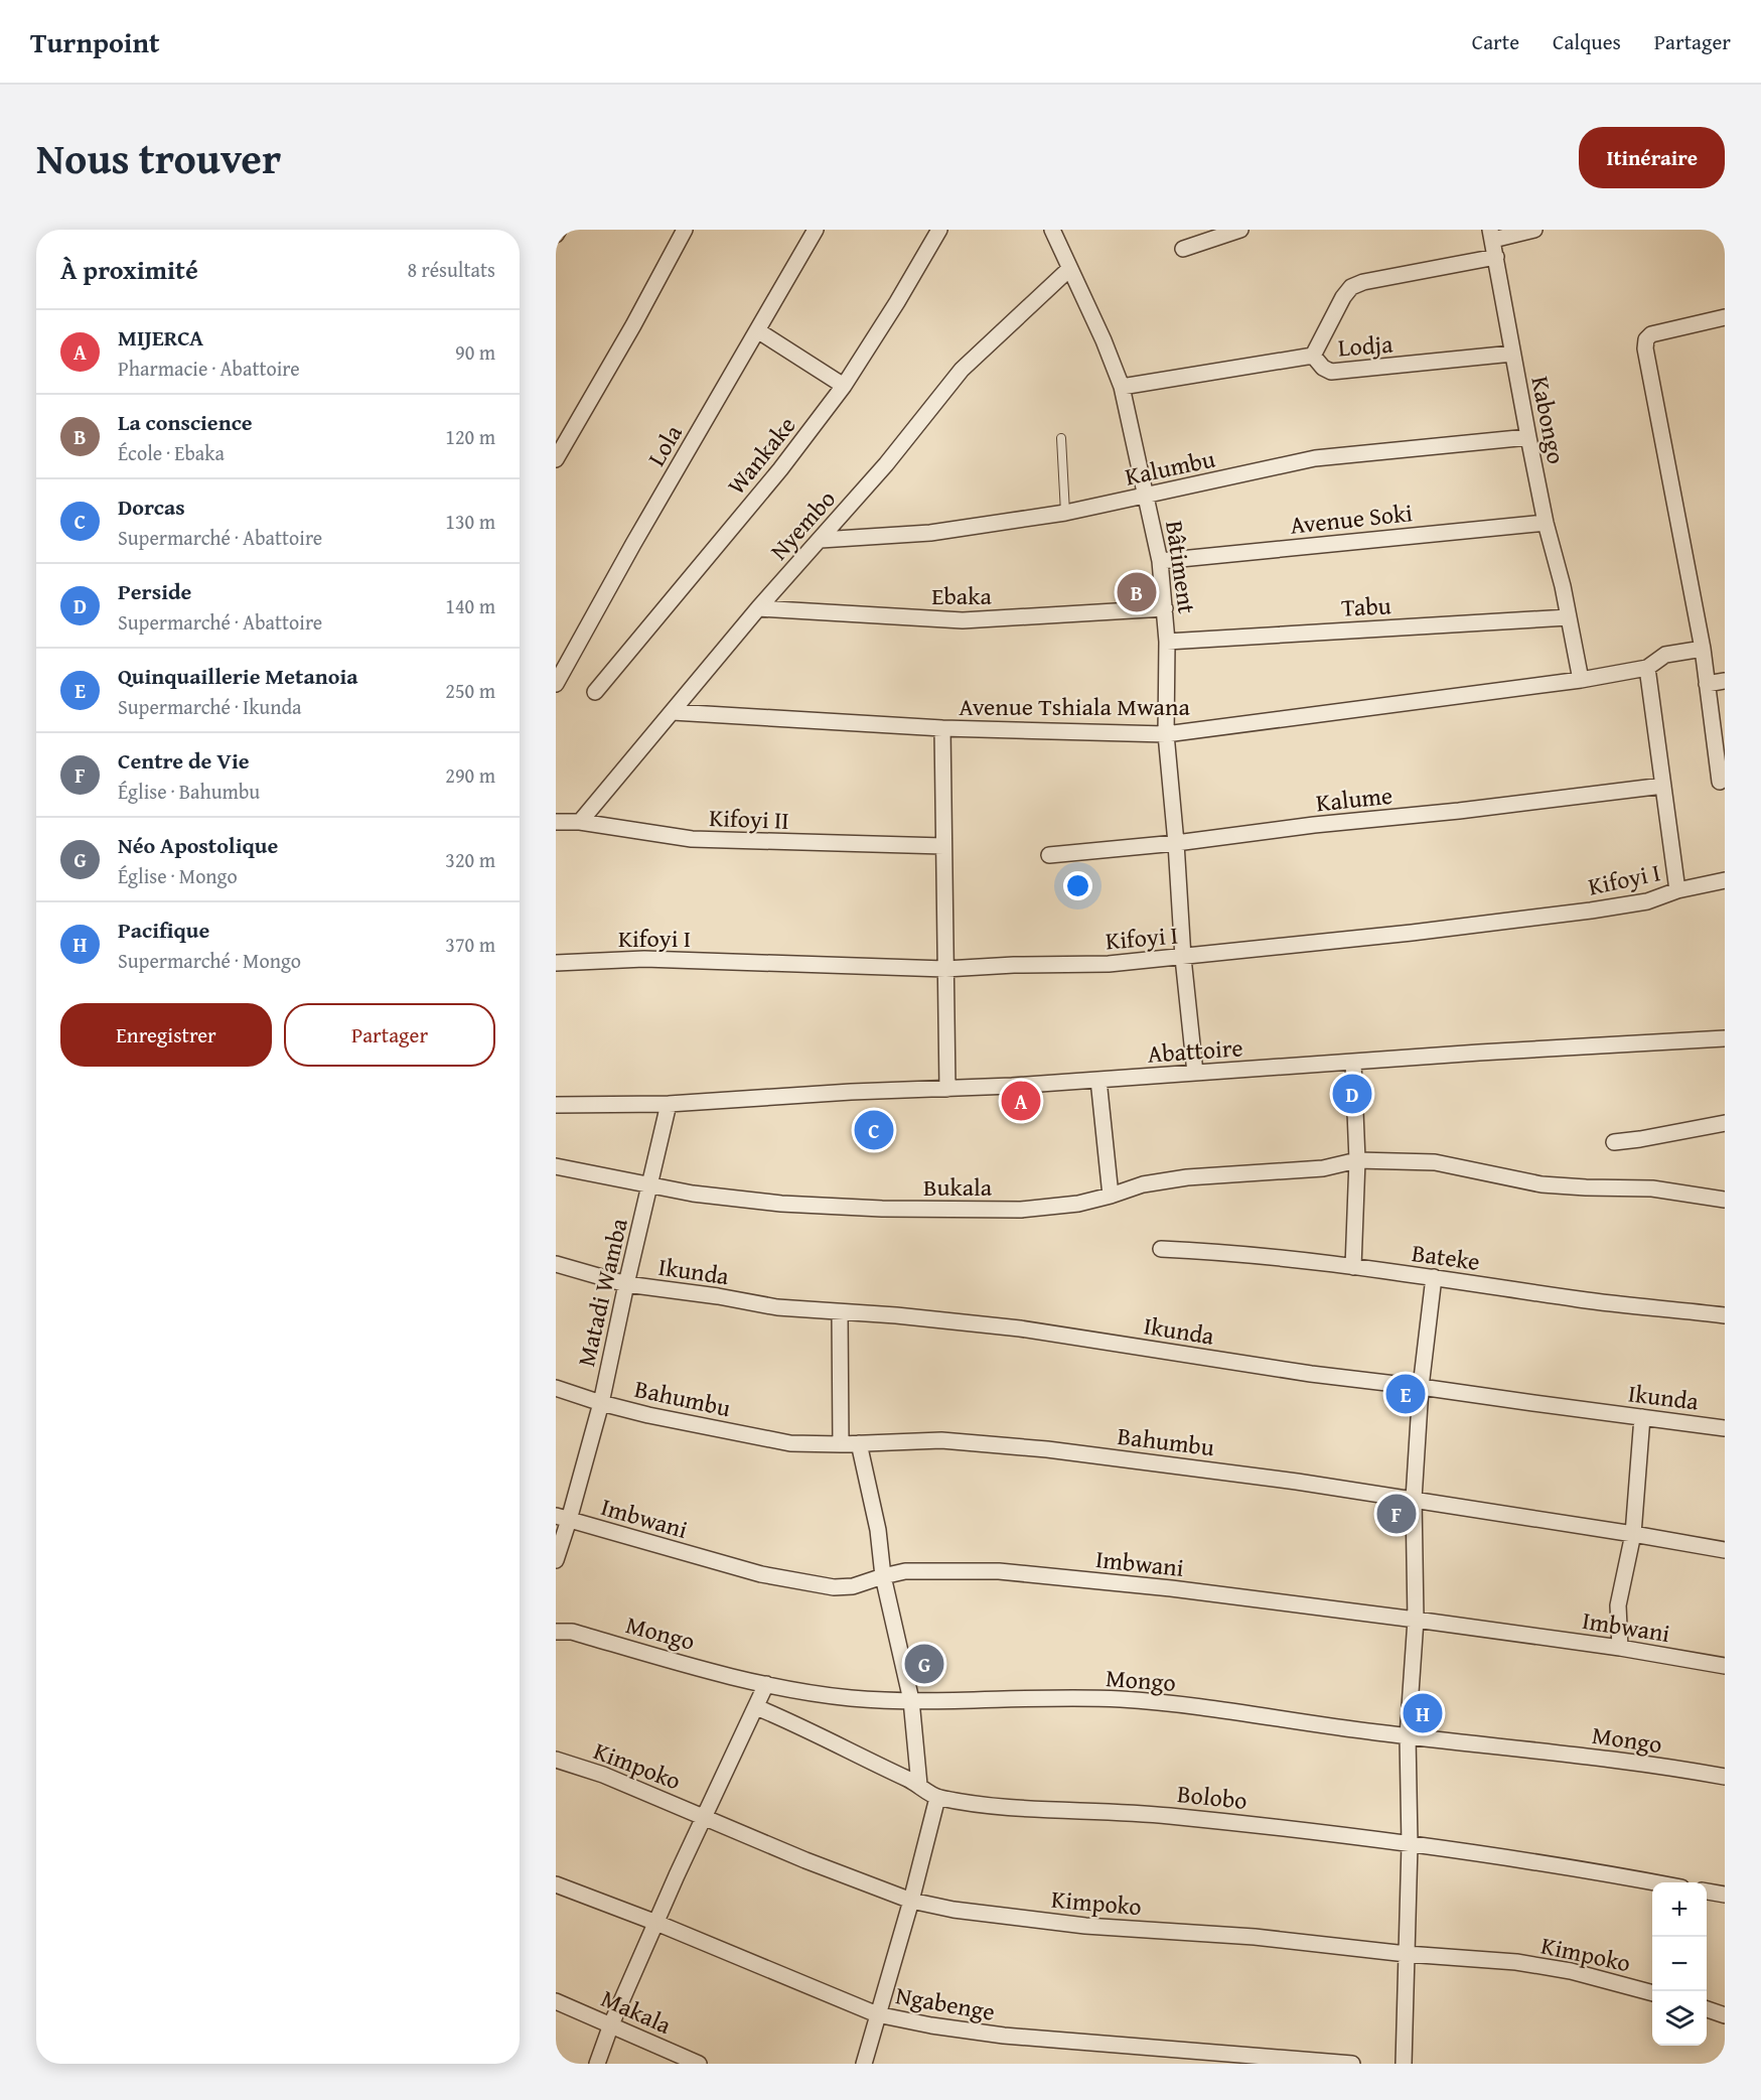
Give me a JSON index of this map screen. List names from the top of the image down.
{
  "streets": {
    "street": [
      "Lodja",
      "Kabongo",
      "Lola",
      "Wankake",
      "Kalumbu",
      "Avenue Soki",
      "Nyembo",
      "Bâtiment",
      "Ebaka",
      "Tabu",
      "Avenue Tshiala Mwana",
      "Kalume",
      "Kifoyi II",
      "Kifoyi I",
      "Abattoire",
      "Bukala",
      "Bateke",
      "Ikunda",
      "Matadi Wamba",
      "Bahumbu",
      "Imbwani",
      "Mongo",
      "Kimpoko",
      "Bolobo",
      "Ngabenge",
      "Makala"
    ]
  },
  "crossings": [
    ["Lodja", "Kabongo"],
    ["Lodja", "Bâtiment"],
    ["Kabongo", "Kalumbu"],
    ["Kabongo", "Avenue Soki"],
    ["Kabongo", "Tabu"],
    ["Kabongo", "Avenue Tshiala Mwana"],
    ["Kalumbu", "Nyembo"],
    ["Kalumbu", "Bâtiment"],
    ["Avenue Soki", "Bâtiment"],
    ["Nyembo", "Bâtiment"],
    ["Nyembo", "Ebaka"],
    ["Nyembo", "Avenue Tshiala Mwana"],
    ["Nyembo", "Kifoyi II"],
    ["Bâtiment", "Ebaka"],
    ["Bâtiment", "Tabu"],
    ["Bâtiment", "Avenue Tshiala Mwana"],
    ["Bâtiment", "Kalume"],
    ["Bâtiment", "Kifoyi I"],
    ["Bâtiment", "Abattoire"],
    ["Abattoire", "Matadi Wamba"],
    ["Bukala", "Matadi Wamba"],
    ["Ikunda", "Matadi Wamba"],
    ["Matadi Wamba", "Bahumbu"],
    ["Matadi Wamba", "Imbwani"]
  ],
  "page": {
    "header": "Turnpoint",
    "nav": ["Carte", "Calques", "Partager"],
    "title": "Nous trouver",
    "buttons": [
      "Itinéraire",
      ["Enregistrer", "Partager"]
    ],
    "heading": ["À proximité", "8 résultats"],
    "list": [
      {
        "mark": "A",
        "name": "MIJERCA",
        "note": "Pharmacie · Abattoire",
        "value": "90 m"
      },
      {
        "mark": "B",
        "name": "La conscience",
        "note": "École · Ebaka",
        "value": "120 m"
      },
      {
        "mark": "C",
        "name": "Dorcas",
        "note": "Supermarché · Abattoire",
        "value": "130 m"
      },
      {
        "mark": "D",
        "name": "Perside",
        "note": "Supermarché · Abattoire",
        "value": "140 m"
      },
      {
        "mark": "E",
        "name": "Quinquaillerie Metanoia",
        "note": "Supermarché · Ikunda",
        "value": "250 m"
      },
      {
        "mark": "F",
        "name": "Centre de Vie",
        "note": "Église · Bahumbu",
        "value": "290 m"
      },
      {
        "mark": "G",
        "name": "Néo Apostolique",
        "note": "Église · Mongo",
        "value": "320 m"
      },
      {
        "mark": "H",
        "name": "Pacifique",
        "note": "Supermarché · Mongo",
        "value": "370 m"
      }
    ],
    "pins": [
      "B",
      "D",
      "A",
      "C",
      "E",
      "F",
      "G",
      "H"
    ],
    "map_buttons": ["+", "−"]
  }
}
